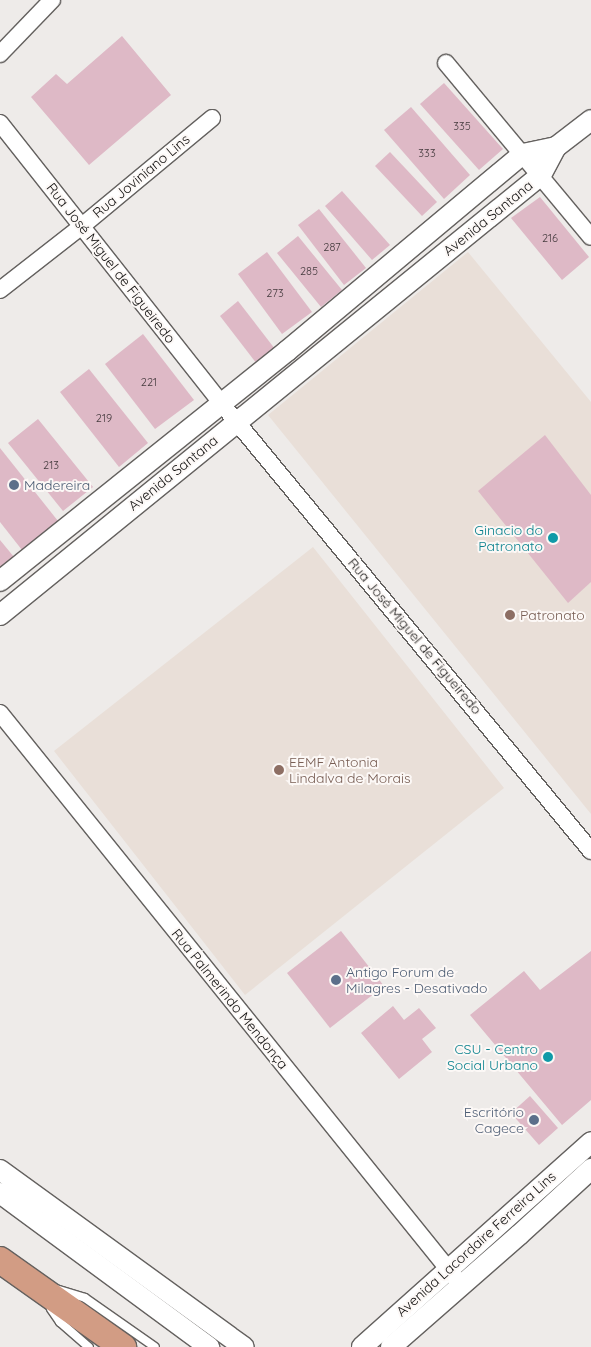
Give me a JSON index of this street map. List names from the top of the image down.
{
  "streets": {
    "street": [
      "Rua Joviniano Lins",
      "Avenida Santana",
      "Rua José Miguel de Figueiredo",
      "Rua Palmerindo Mendonça",
      "Avenida Lacordaire Ferreira Lins"
    ]
  },
  "crossings": [
    ["Rua Joviniano Lins", "Rua José Miguel de Figueiredo"],
    ["Avenida Santana", "Rua José Miguel de Figueiredo"],
    ["Rua Palmerindo Mendonça", "Avenida Lacordaire Ferreira Lins"]
  ],
  "places": [
    "Madereira",
    "Ginacio do Patronato",
    "Patronato",
    "EEMF Antonia Lindalva de Morais",
    "Antigo Forum de Milagres - Desativado",
    "CSU - Centro Social Urbano",
    "Escritório Cagece"
  ],
  "house_numbers": [
    "335",
    "333",
    "216",
    "287",
    "285",
    "273",
    "221",
    "219",
    "213"
  ]
}
